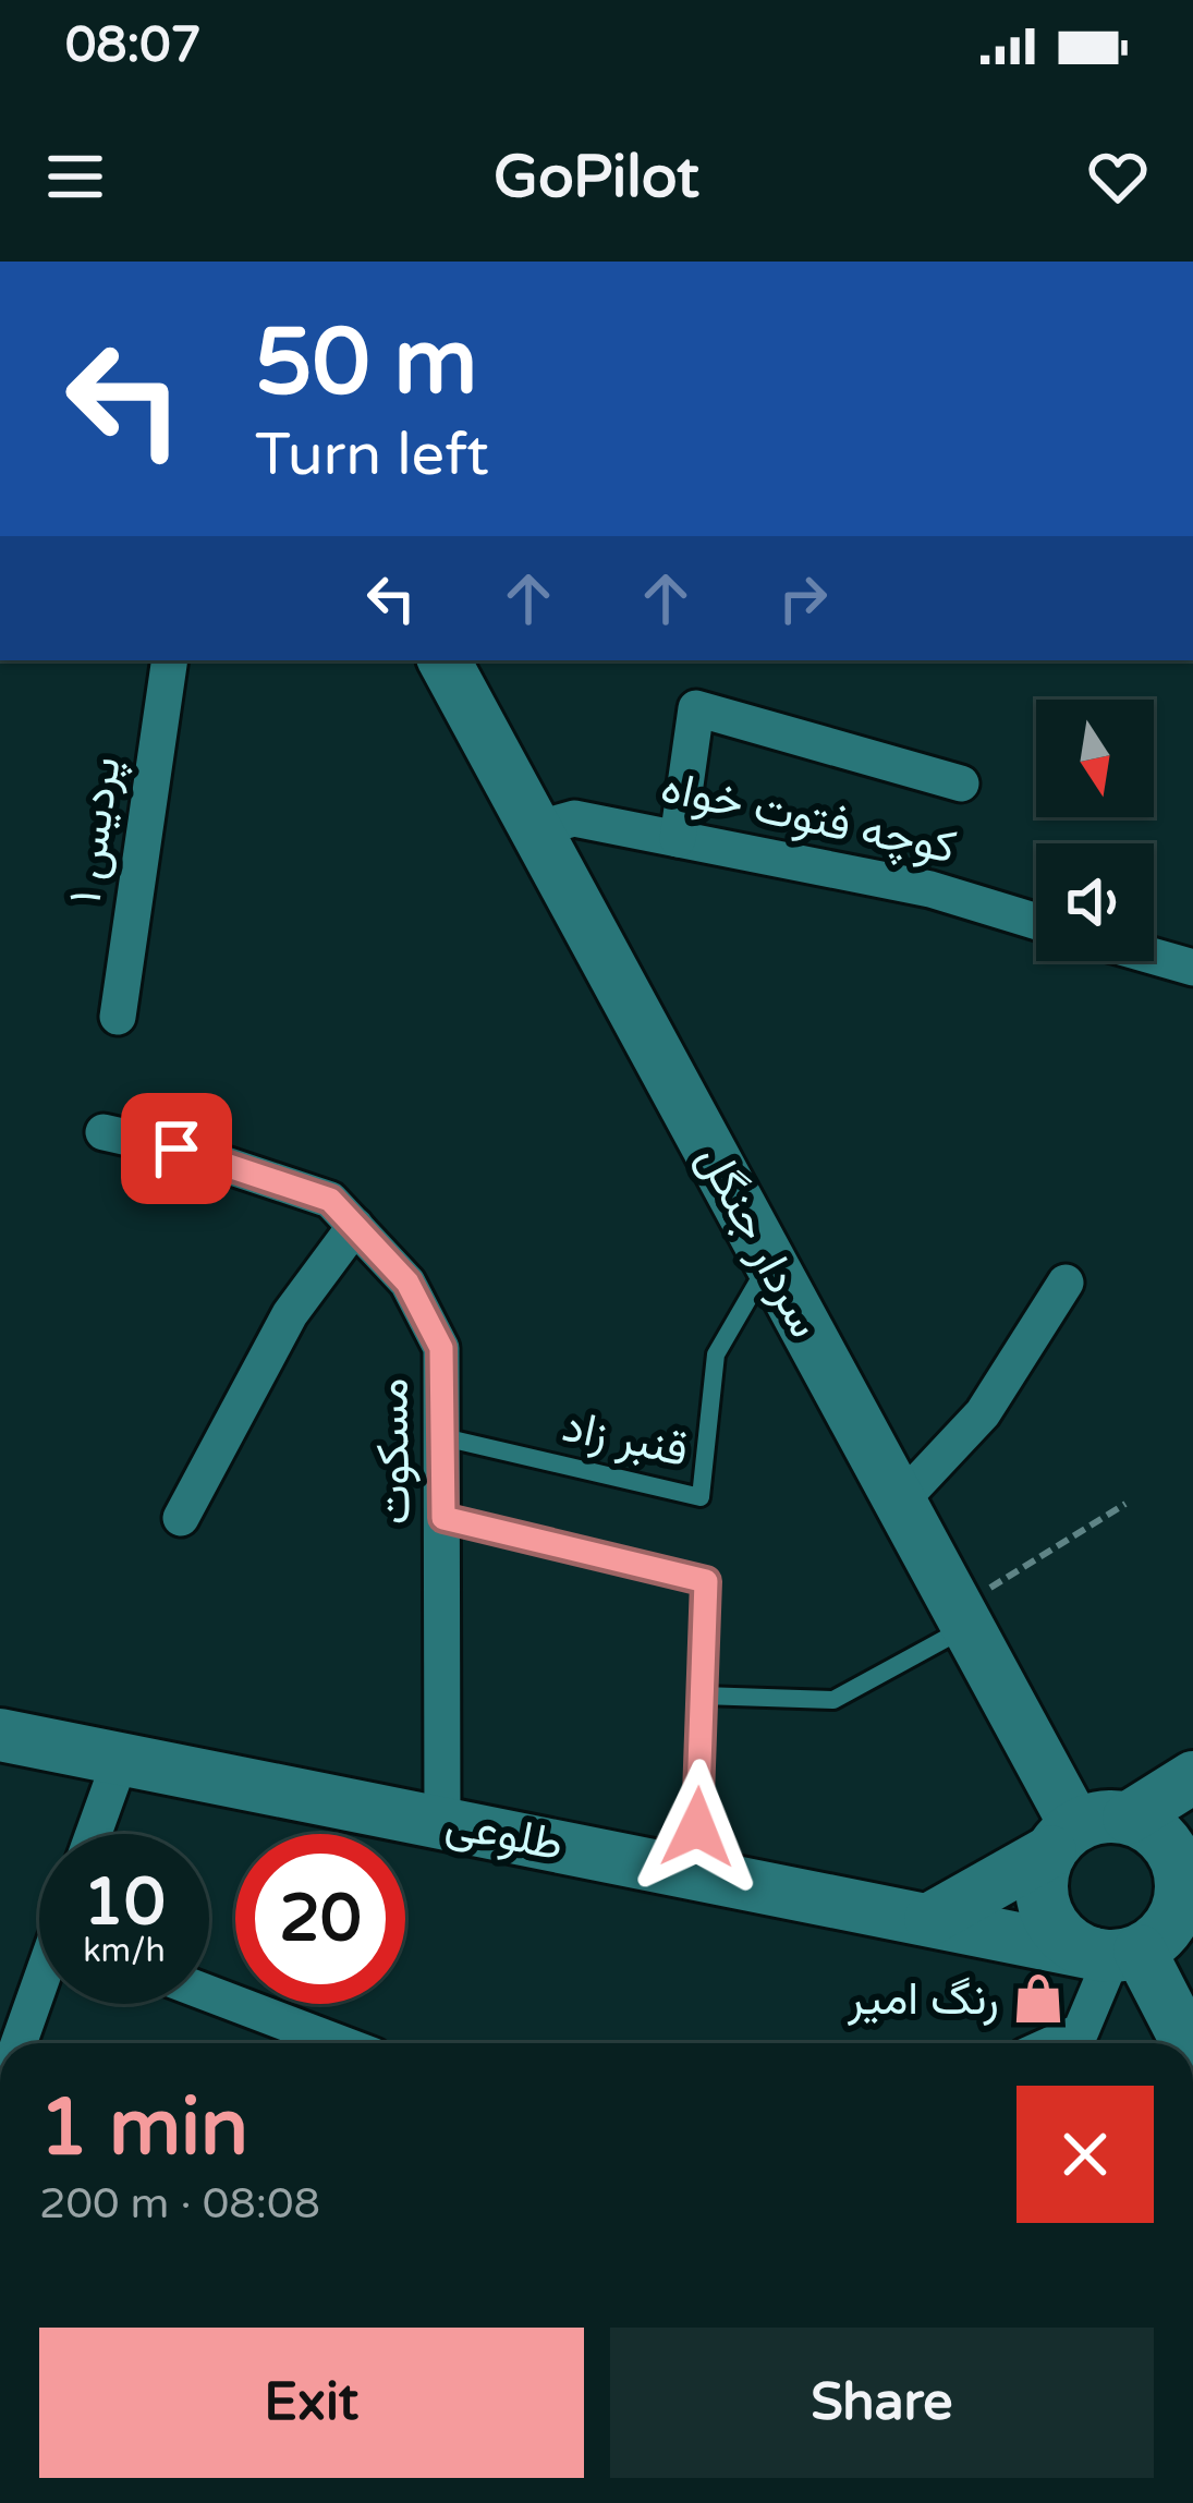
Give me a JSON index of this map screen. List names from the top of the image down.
{
  "streets": {
    "main road": ["سردار جنگل", "طلوعی"],
    "street": ["کوچه فتوت خواه", "پردیس ۱", "مسکوت"],
    "lane": ["قنبر زاد"]
  },
  "crossings": [
    ["کوچه فتوت خواه", "سردار جنگل"],
    ["سردار جنگل", "قنبر زاد"],
    ["سردار جنگل", "طلوعی"],
    ["قنبر زاد", "مسکوت"],
    ["مسکوت", "طلوعی"]
  ],
  "places": {
    "shop": ["رنگ امیر"]
  },
  "north": "bottom",
  "page": {
    "status": "08:07",
    "header": "GoPilot",
    "turn": ["50 m", "Turn left"],
    "speed": "10 km/h",
    "limit": "20",
    "heading": ["1 min", "200 m · 08:08"],
    "buttons": ["Exit", "Share"]
  }
}
